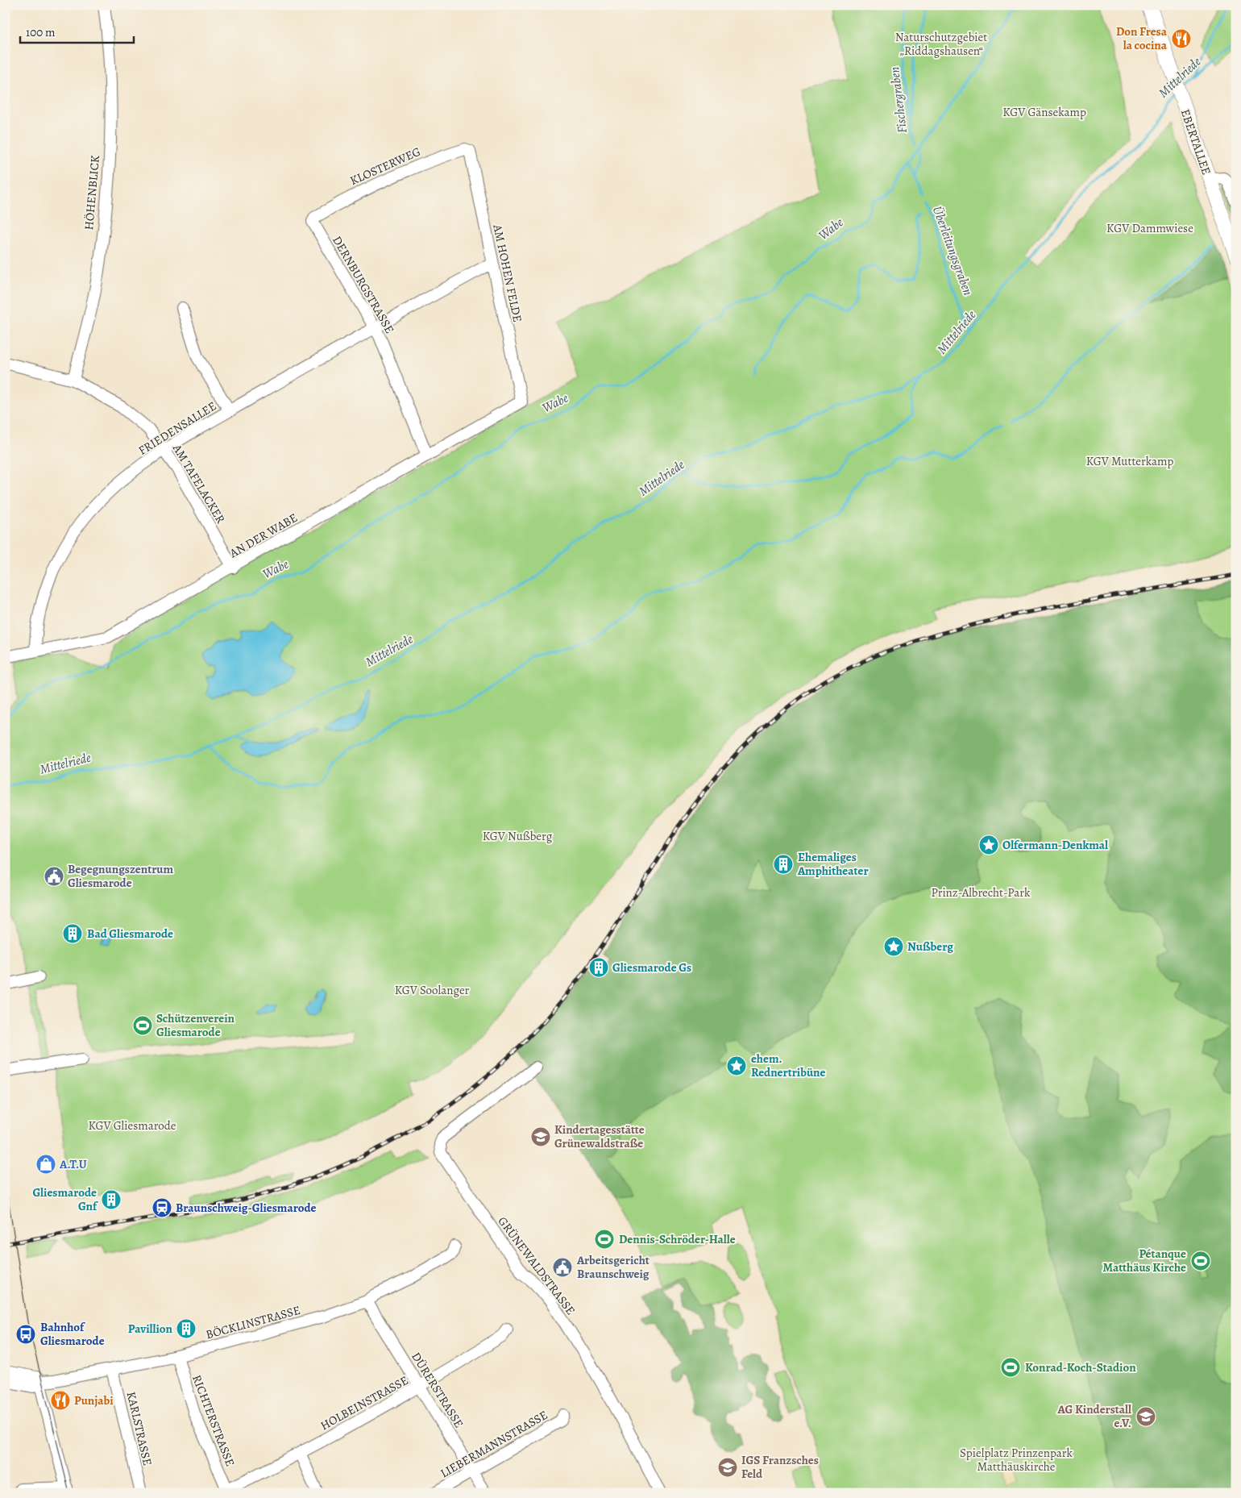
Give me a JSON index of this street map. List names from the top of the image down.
{
  "streets": {
    "main road": ["EBERTALLEE"],
    "street": [
      "KLOSTERWEG",
      "HÖHENBLICK",
      "AM HOHEN FELDE",
      "DERNBURGSTRASSE",
      "FRIEDENSALLEE",
      "AM TAFELACKER",
      "AN DER WABE",
      "GRÜNEWALDSTRASSE",
      "BÖCKLINSTRASSE",
      "DÜRERSTRASSE",
      "HOLBEINSTRASSE",
      "RICHTERSTRASSE",
      "KARLSTRASSE",
      "LIEBERMANNSTRASSE"
    ]
  },
  "crossings": [
    ["KLOSTERWEG", "AM HOHEN FELDE"],
    ["KLOSTERWEG", "DERNBURGSTRASSE"],
    ["HÖHENBLICK", "AM TAFELACKER"],
    ["AM HOHEN FELDE", "FRIEDENSALLEE"],
    ["AM HOHEN FELDE", "AN DER WABE"],
    ["DERNBURGSTRASSE", "FRIEDENSALLEE"],
    ["DERNBURGSTRASSE", "AN DER WABE"],
    ["FRIEDENSALLEE", "AM TAFELACKER"],
    ["FRIEDENSALLEE", "AN DER WABE"],
    ["AM TAFELACKER", "AN DER WABE"],
    ["BÖCKLINSTRASSE", "DÜRERSTRASSE"],
    ["BÖCKLINSTRASSE", "RICHTERSTRASSE"],
    ["BÖCKLINSTRASSE", "KARLSTRASSE"],
    ["DÜRERSTRASSE", "HOLBEINSTRASSE"],
    ["DÜRERSTRASSE", "LIEBERMANNSTRASSE"],
    ["HOLBEINSTRASSE", "RICHTERSTRASSE"]
  ],
  "water": [
    "Mittelriede",
    "Fischergraben",
    "Wabe",
    "Überleitungsgraben"
  ],
  "parks": [
    "Naturschutzgebiet „Riddagshausen“",
    "KGV Gänsekamp",
    "KGV Dammwiese",
    "KGV Mutterkamp",
    "KGV Nußberg",
    "Prinz-Albrecht-Park",
    "KGV Soolanger",
    "KGV Gliesmarode",
    "Spielplatz Prinzenpark Matthäuskirche"
  ],
  "places": {
    "restaurant": ["Don Fresa la cocina", "Punjabi"],
    "place": ["Olfermann-Denkmal", "Nußberg", "ehem. Rednertribüne"],
    "building": [
      "Ehemaliges Amphitheater",
      "Bad Gliesmarode",
      "Gliesmarode Gs",
      "Gliesmarode Gnf",
      "Pavillion"
    ],
    "public building": ["Begegnungszentrum Gliesmarode", "Arbeitsgericht Braunschweig"],
    "sports": [
      "Schützenverein Gliesmarode",
      "Dennis-Schröder-Halle",
      "Pétanque Matthäus Kirche",
      "Konrad-Koch-Stadion"
    ],
    "school or university": ["Kindertagesstätte Grünewaldstraße", "AG Kinderstall e.V.", "IGS Franzsches Feld"],
    "shop": ["A.T.U"],
    "station": ["Braunschweig-Gliesmarode"],
    "bus stop": ["Bahnhof Gliesmarode"]
  },
  "scale_bar": "100 m"
}
